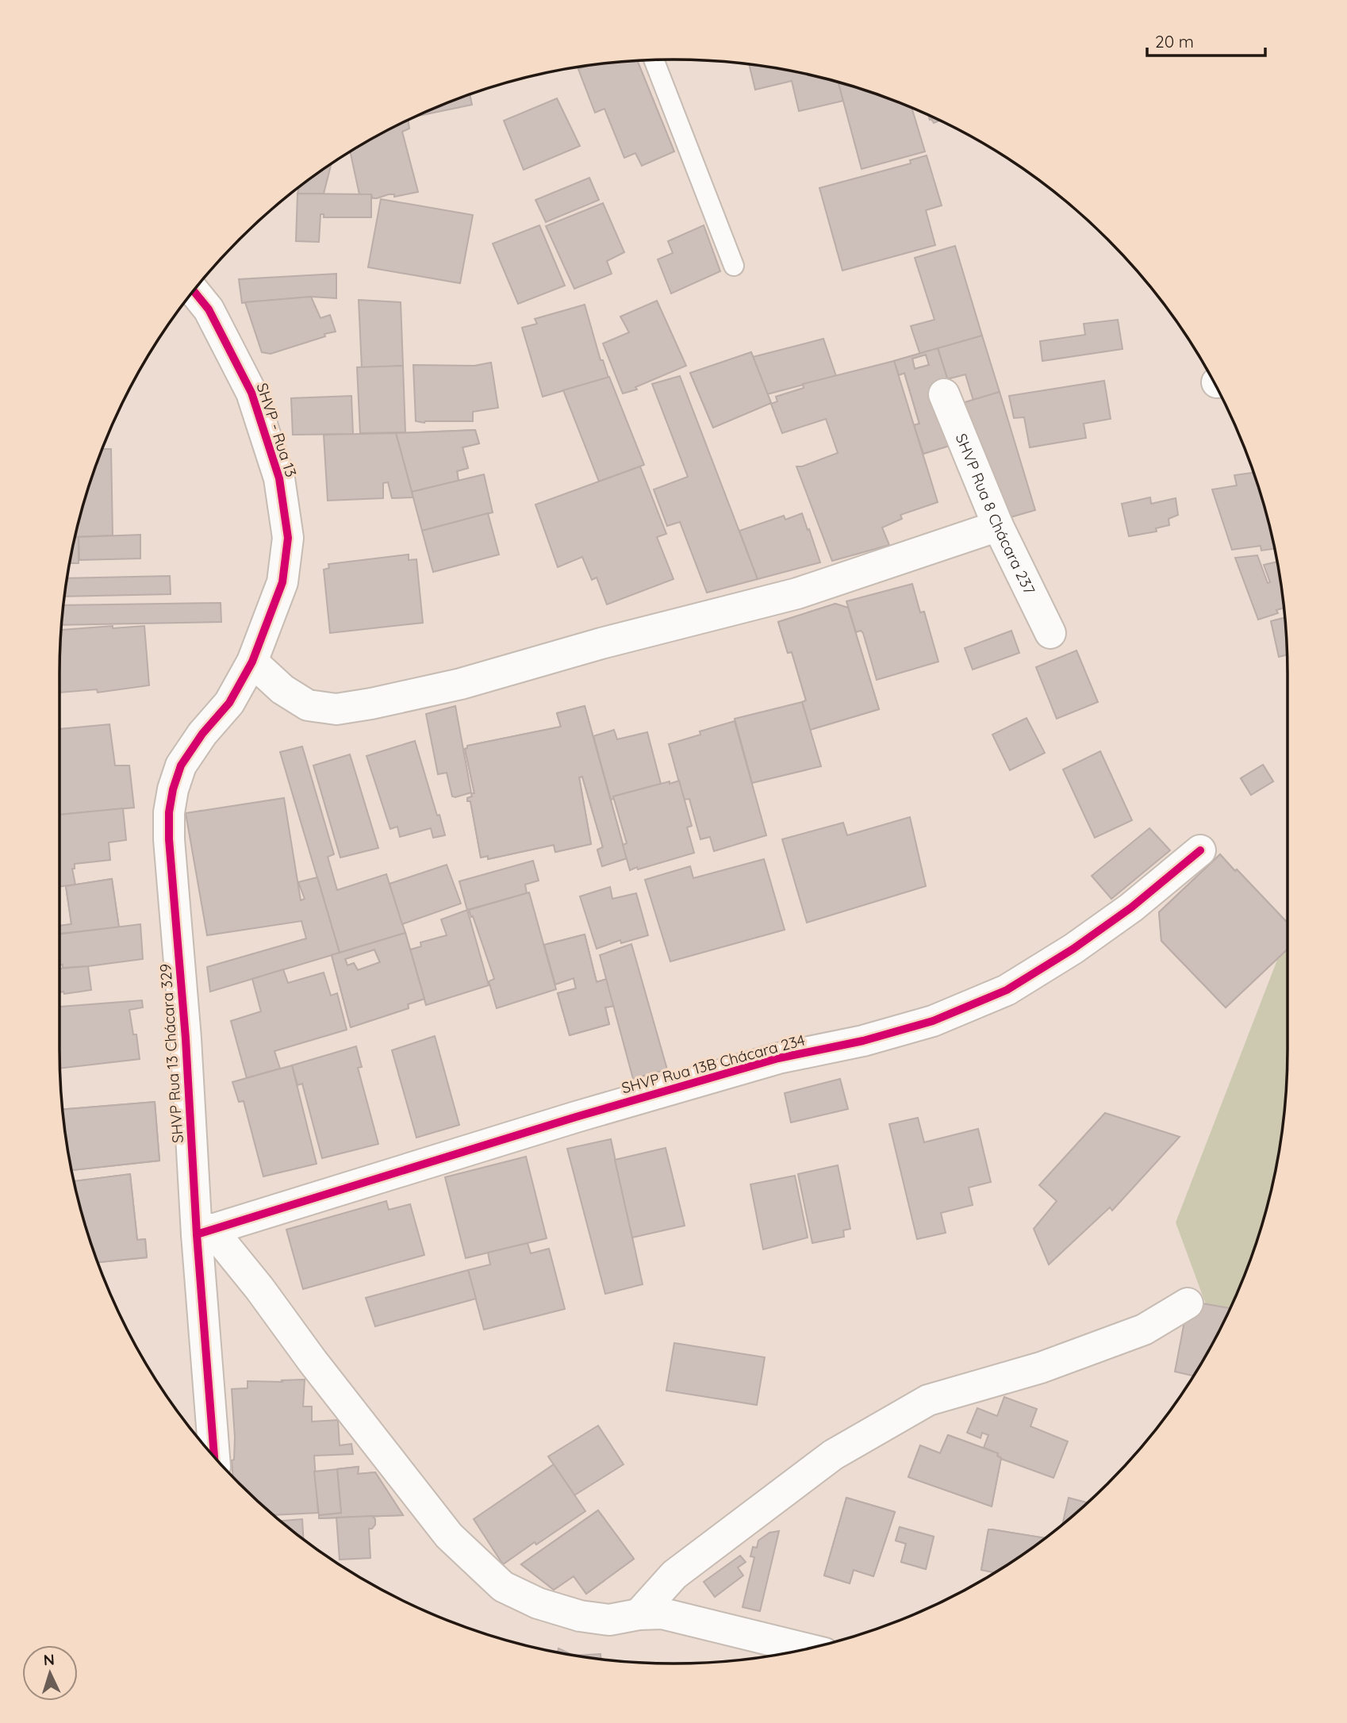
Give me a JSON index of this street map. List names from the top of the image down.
{
  "streets": {
    "street": [
      "SHVP - Rua 13",
      "SHVP Rua 8 Chácara 237",
      "SHVP Rua 13 Chácara 329",
      "SHVP Rua 13B Chácara 234"
    ]
  },
  "crossings": [
    ["SHVP - Rua 13", "SHVP Rua 13 Chácara 329"],
    ["SHVP Rua 13 Chácara 329", "SHVP Rua 13B Chácara 234"]
  ],
  "scale_bar": "20 m",
  "north": "top"
}
